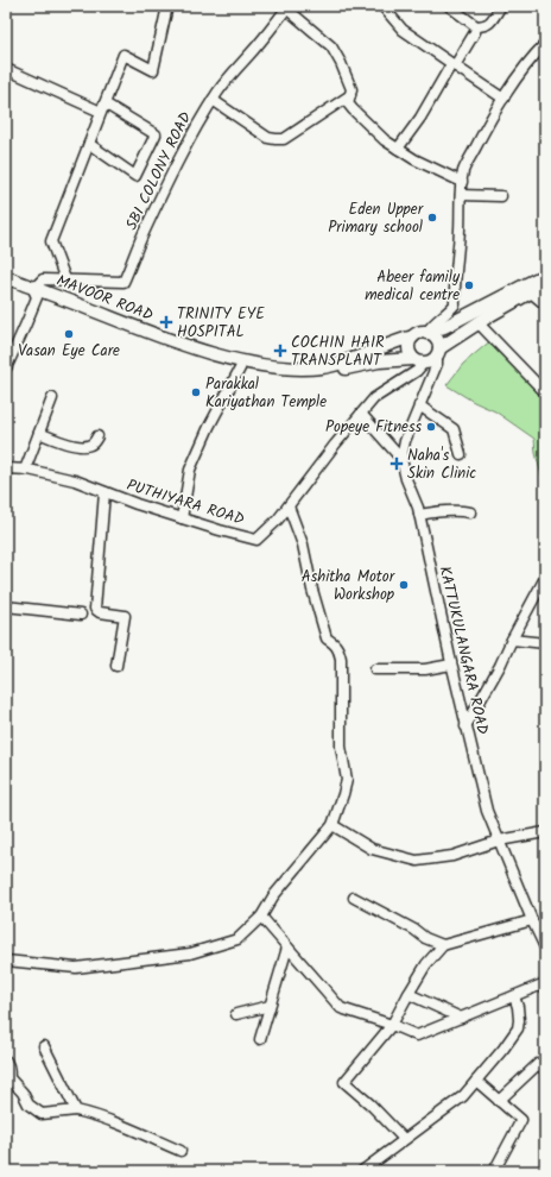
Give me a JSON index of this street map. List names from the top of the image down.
{
  "streets": {
    "main road": ["MAVOOR ROAD"],
    "street": ["SBI COLONY ROAD", "PUTHIYARA ROAD", "KATTUKULANGARA ROAD"]
  },
  "crossings": [
    ["SBI COLONY ROAD", "MAVOOR ROAD"],
    ["MAVOOR ROAD", "PUTHIYARA ROAD"],
    ["MAVOOR ROAD", "KATTUKULANGARA ROAD"],
    ["PUTHIYARA ROAD", "KATTUKULANGARA ROAD"]
  ],
  "places": {
    "other": [
      "Eden Upper Primary school",
      "Abeer family medical centre",
      "Vasan Eye Care",
      "Parakkal Kariyathan Temple",
      "Popeye Fitness",
      "Ashitha Motor Workshop"
    ],
    "health": ["TRINITY EYE HOSPITAL", "COCHIN HAIR TRANSPLANT", "Naha's Skin Clinic"]
  }
}
